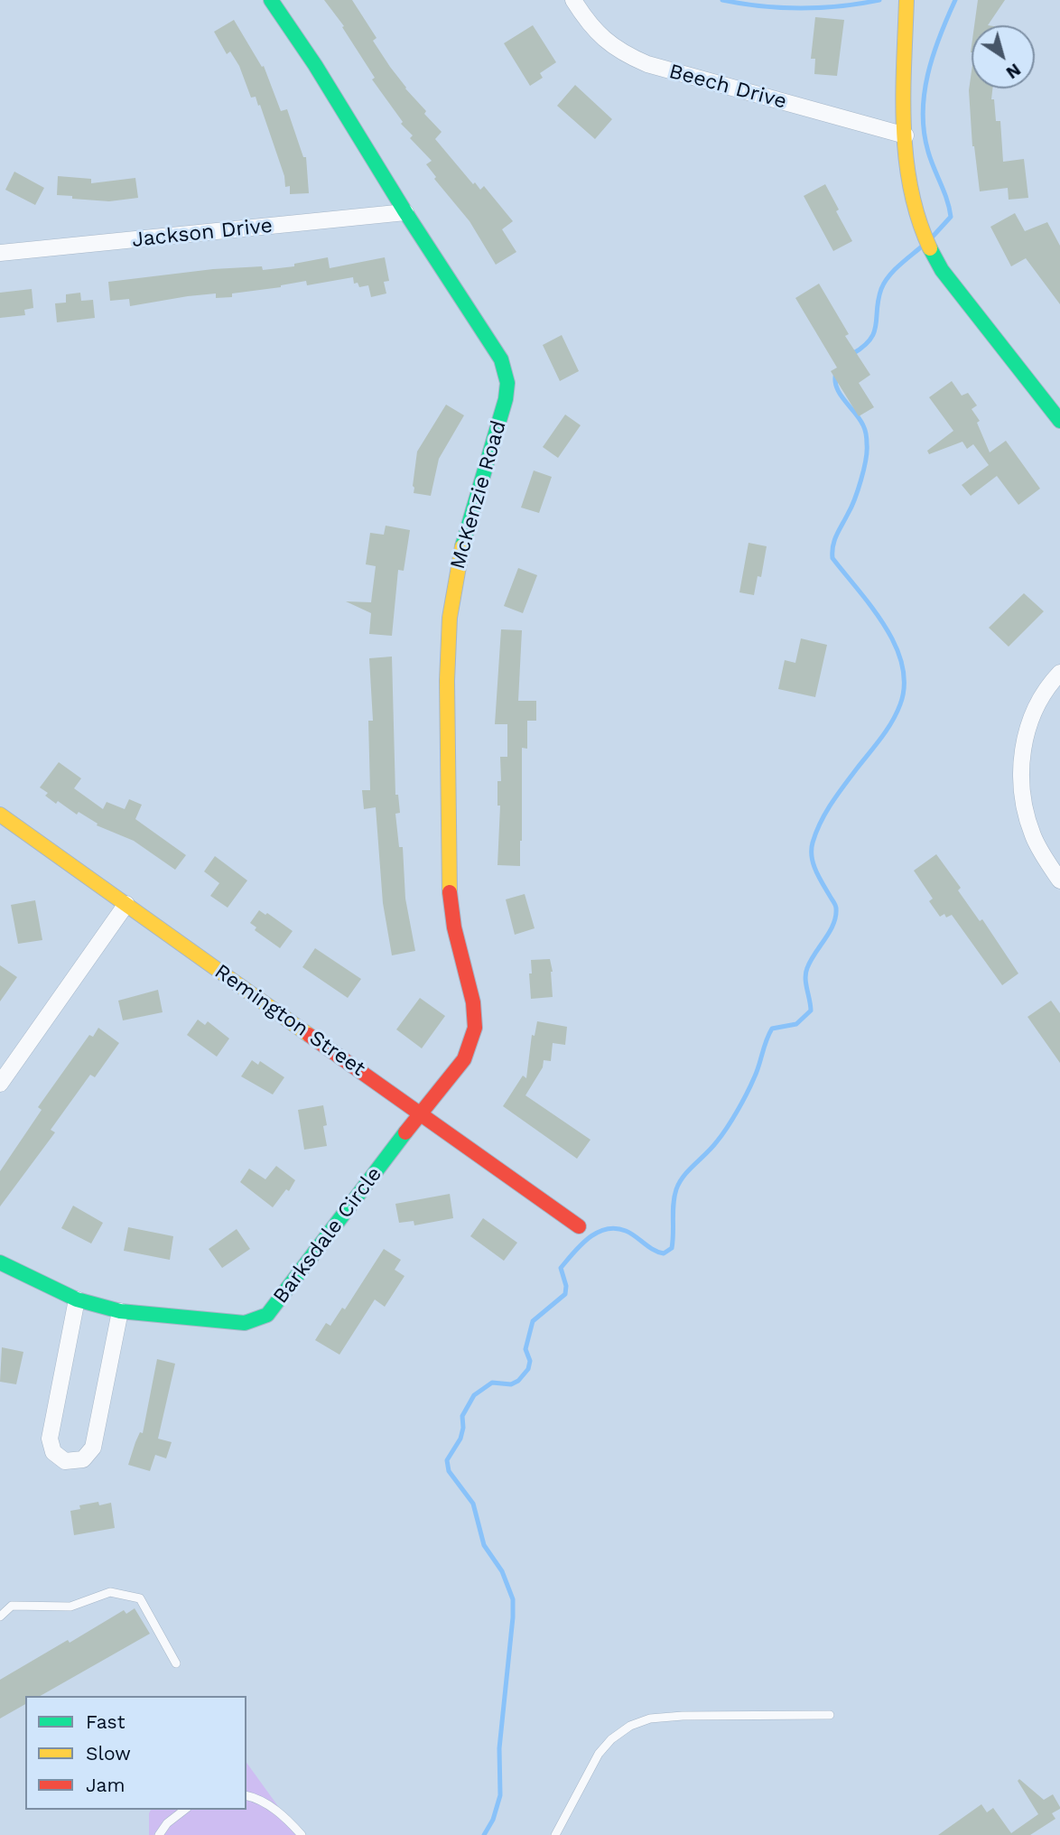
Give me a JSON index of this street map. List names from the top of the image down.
{
  "streets": {
    "street": [
      "Beech Drive",
      "Jackson Drive",
      "McKenzie Road",
      "Remington Street",
      "Barksdale Circle"
    ]
  },
  "crossings": [
    ["Jackson Drive", "McKenzie Road"],
    ["McKenzie Road", "Remington Street"],
    ["McKenzie Road", "Barksdale Circle"],
    ["Remington Street", "Barksdale Circle"]
  ],
  "legend": ["Fast", "Slow", "Jam"],
  "north": "bottom right"
}
